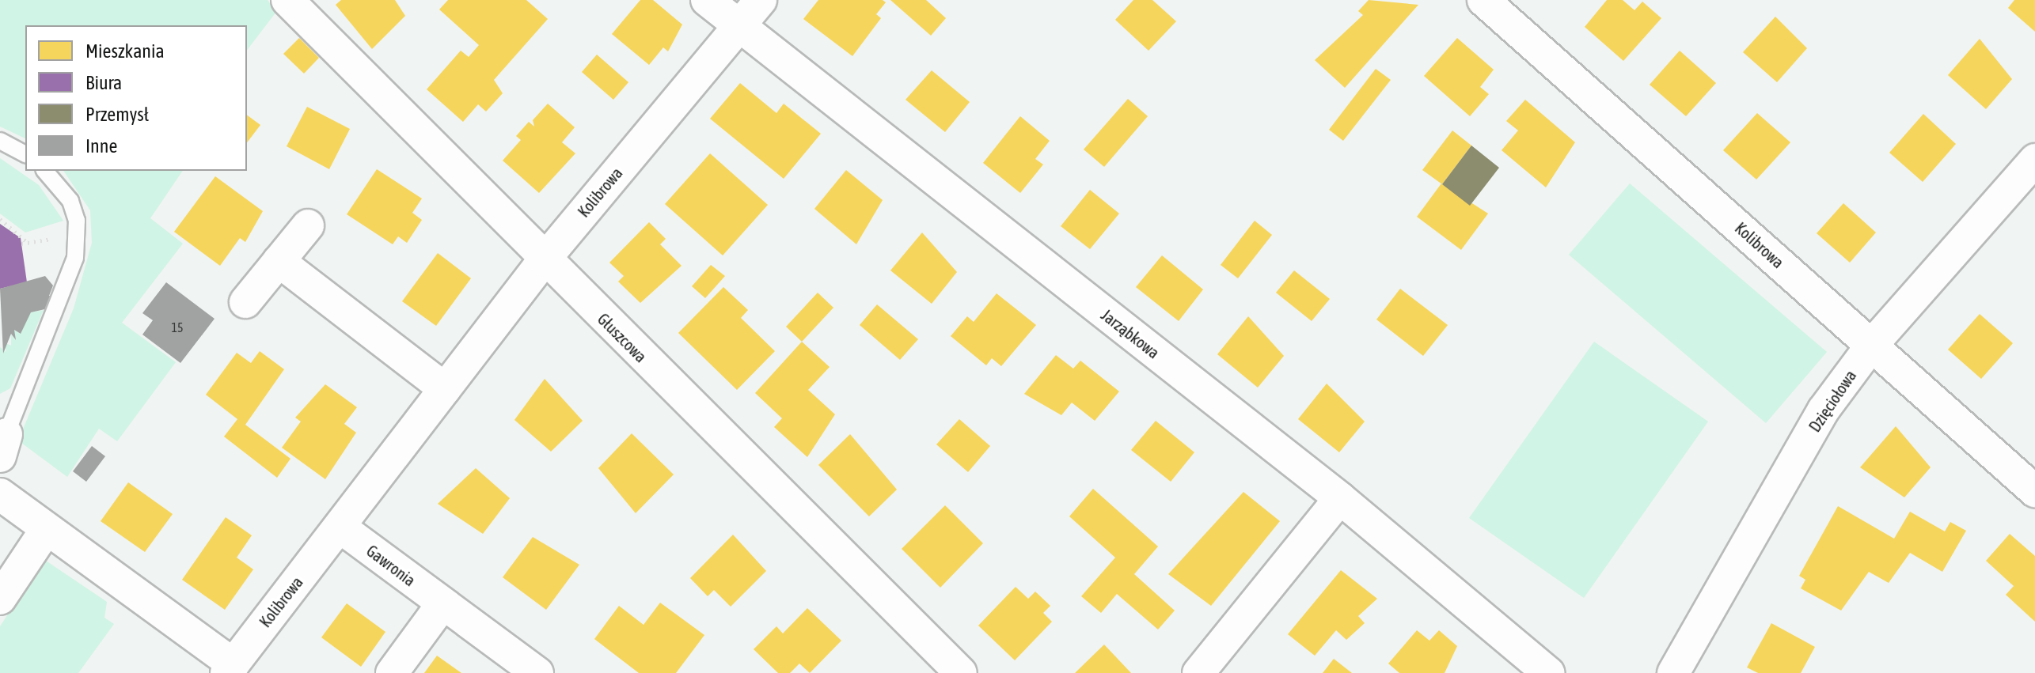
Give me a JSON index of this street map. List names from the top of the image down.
{
  "streets": {
    "street": [
      "Kolibrowa",
      "Jarząbkowa",
      "Głuszcowa",
      "Dzięciołowa",
      "Gawronia"
    ]
  },
  "crossings": [
    ["Kolibrowa", "Jarząbkowa"],
    ["Kolibrowa", "Głuszcowa"],
    ["Kolibrowa", "Dzięciołowa"],
    ["Kolibrowa", "Gawronia"]
  ],
  "house_numbers": ["15"],
  "legend": [
    "Mieszkania",
    "Biura",
    "Przemysł",
    "Inne"
  ]
}
